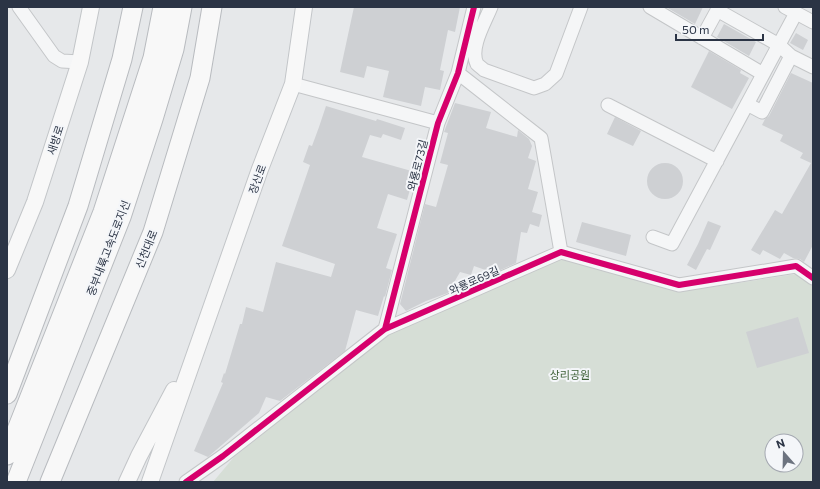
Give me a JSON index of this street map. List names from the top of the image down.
{
  "streets": {
    "highway": ["중부내륙고속도로지선", "신천대로"],
    "main road": ["새방로", "장산로"],
    "street": ["와룡로73길", "와룡로69길"]
  },
  "crossings": [
    ["와룡로73길", "와룡로69길"]
  ],
  "parks": ["상리공원"],
  "scale_bar": "50 m",
  "north": "top"
}
